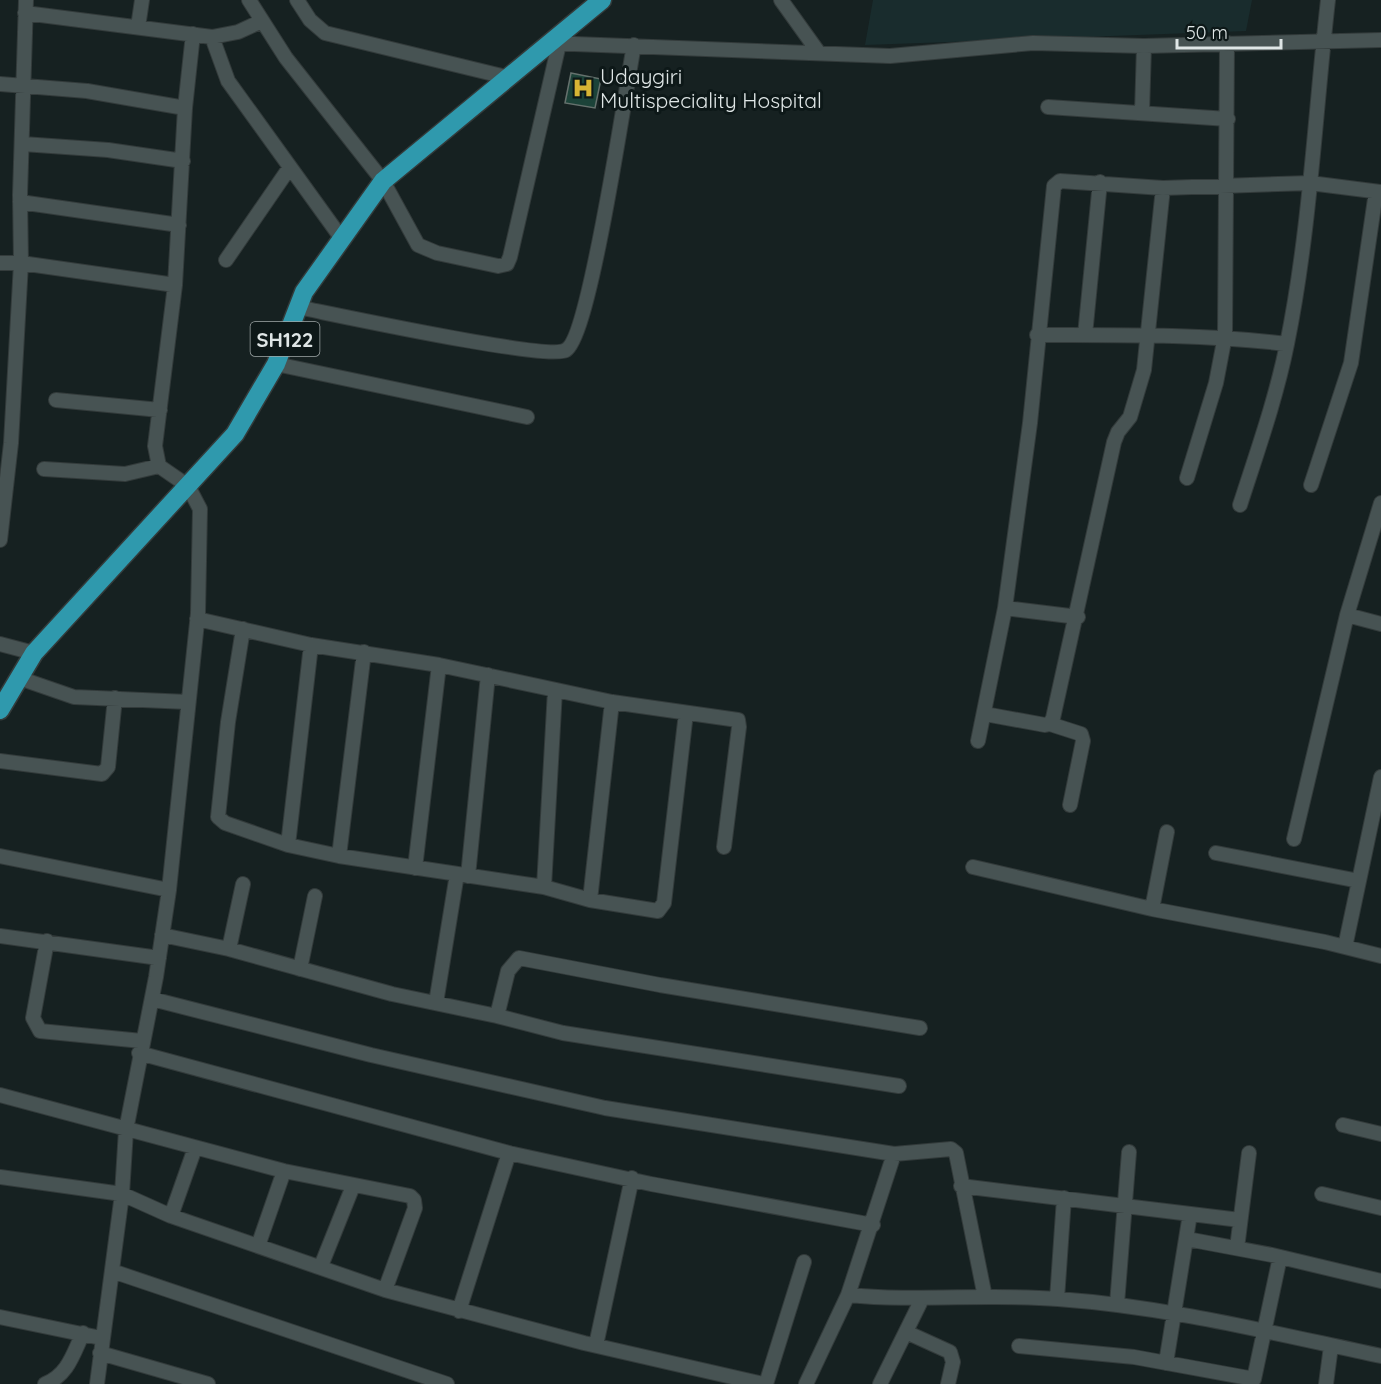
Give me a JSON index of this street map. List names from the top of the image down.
{
  "streets": {
    "main road": ["SH122"]
  },
  "places": {
    "hospital": ["Udaygiri Multispeciality Hospital"]
  },
  "scale_bar": "50 m"
}
